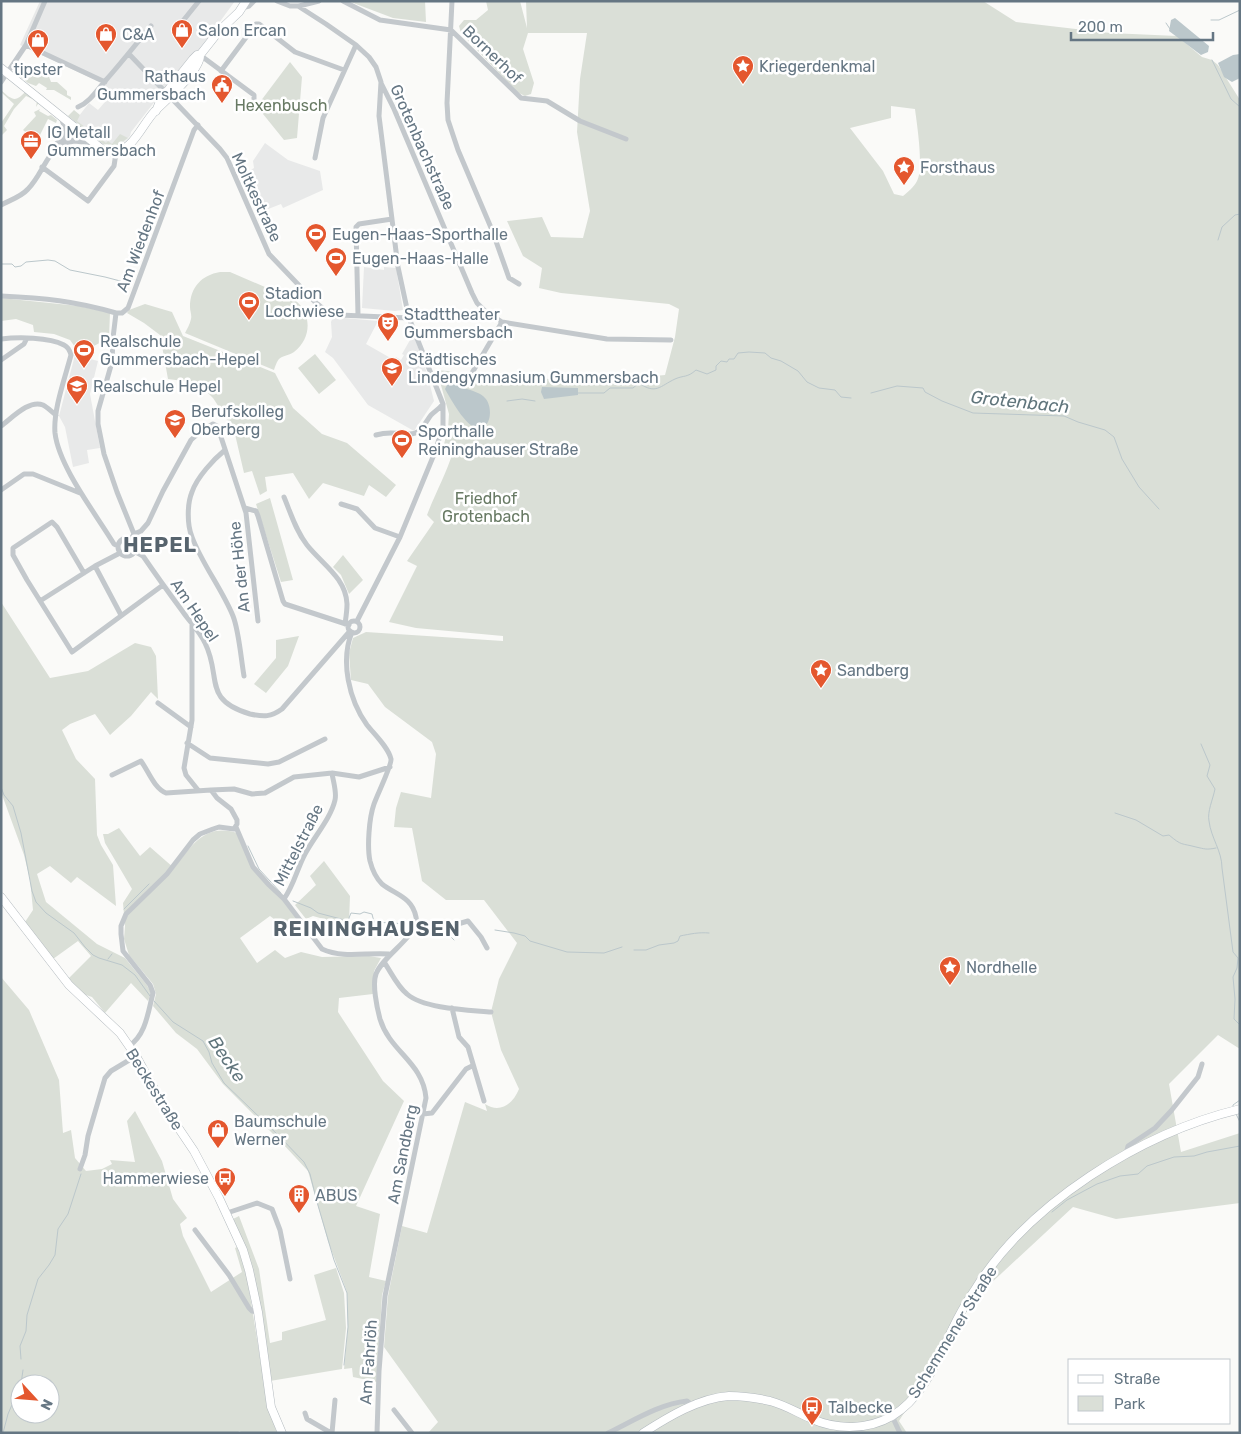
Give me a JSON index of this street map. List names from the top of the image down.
{
  "streets": {
    "main road": ["Beckestraße", "Schemmener Straße"],
    "street": [
      "Bornerhof",
      "Grotenbachstraße",
      "Moltkestraße",
      "Am Wiedenhof",
      "An der Höhe",
      "Am Hepel",
      "Mittelstraße",
      "Am Sandberg",
      "Am Fahrlöh"
    ]
  },
  "crossings": [
    ["Moltkestraße", "Am Wiedenhof"],
    ["An der Höhe", "Am Hepel"],
    ["Am Sandberg", "Am Fahrlöh"]
  ],
  "districts": ["HEPEL", "REININGHAUSEN"],
  "water": ["Grotenbach", "Becke"],
  "parks": ["Hexenbusch", "Friedhof Grotenbach"],
  "places": {
    "shop": [
      "Salon Ercan",
      "C&A",
      "tipster",
      "Baumschule Werner"
    ],
    "place": [
      "Kriegerdenkmal",
      "Forsthaus",
      "Sandberg",
      "Nordhelle"
    ],
    "public building": ["Rathaus Gummersbach"],
    "office": ["IG Metall Gummersbach"],
    "sports": [
      "Eugen-Haas-Sporthalle",
      "Eugen-Haas-Halle",
      "Stadion Lochwiese",
      "Realschule Gummersbach-Hepel",
      "Sporthalle Reininghauser Straße"
    ],
    "theatre": ["Stadttheater Gummersbach"],
    "school or university": ["Städtisches Lindengymnasium Gummersbach", "Realschule Hepel", "Berufskolleg Oberberg"],
    "bus stop": ["Hammerwiese", "Talbecke"],
    "building": ["ABUS"]
  },
  "legend": ["Straße", "Park"],
  "scale_bar": "200 m",
  "north": "bottom right"
}
